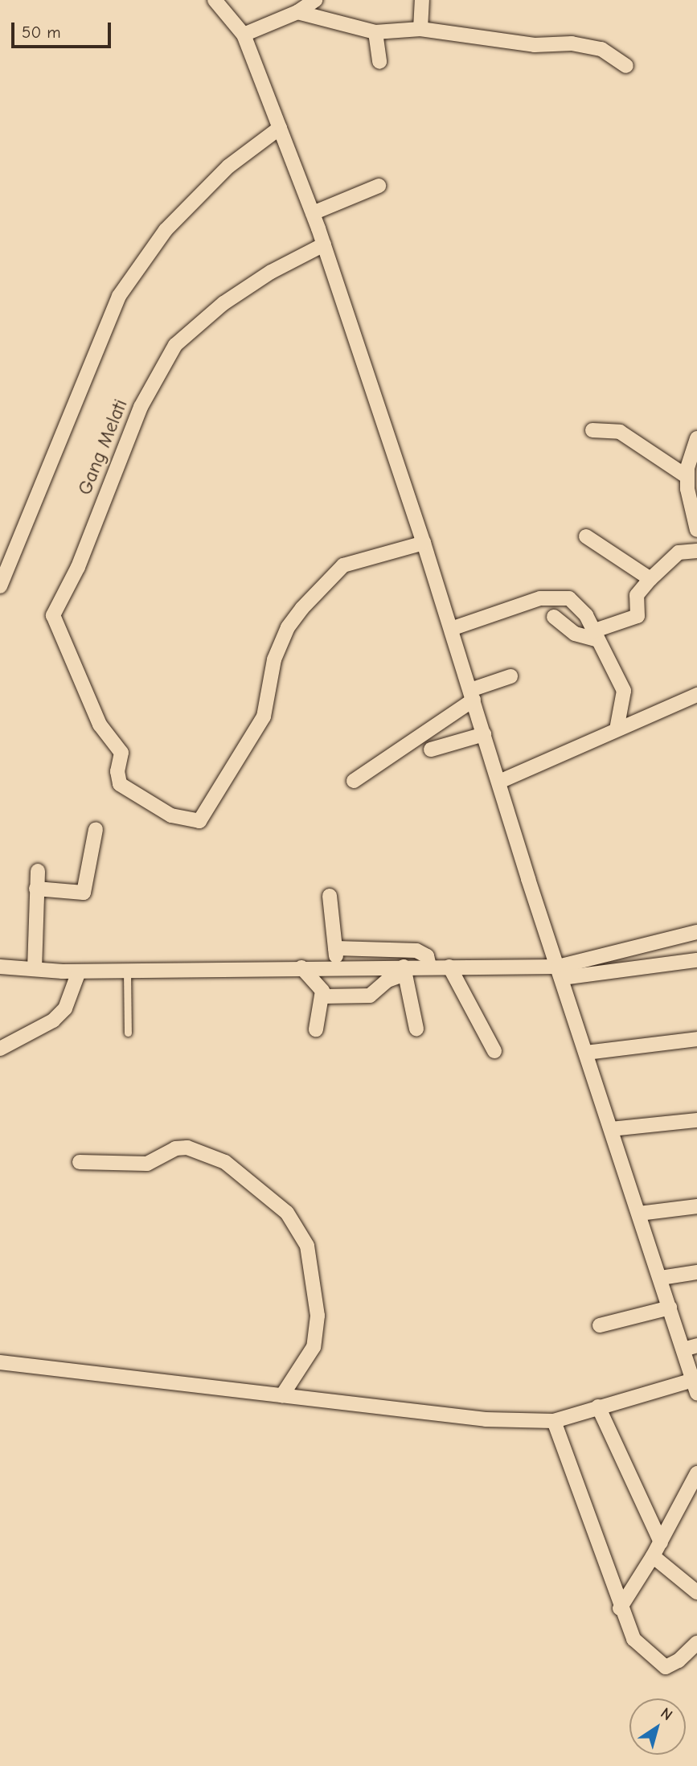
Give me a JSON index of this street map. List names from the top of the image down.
{
  "streets": {
    "street": ["Gang Melati"]
  },
  "scale_bar": "50 m",
  "north": "top right"
}
